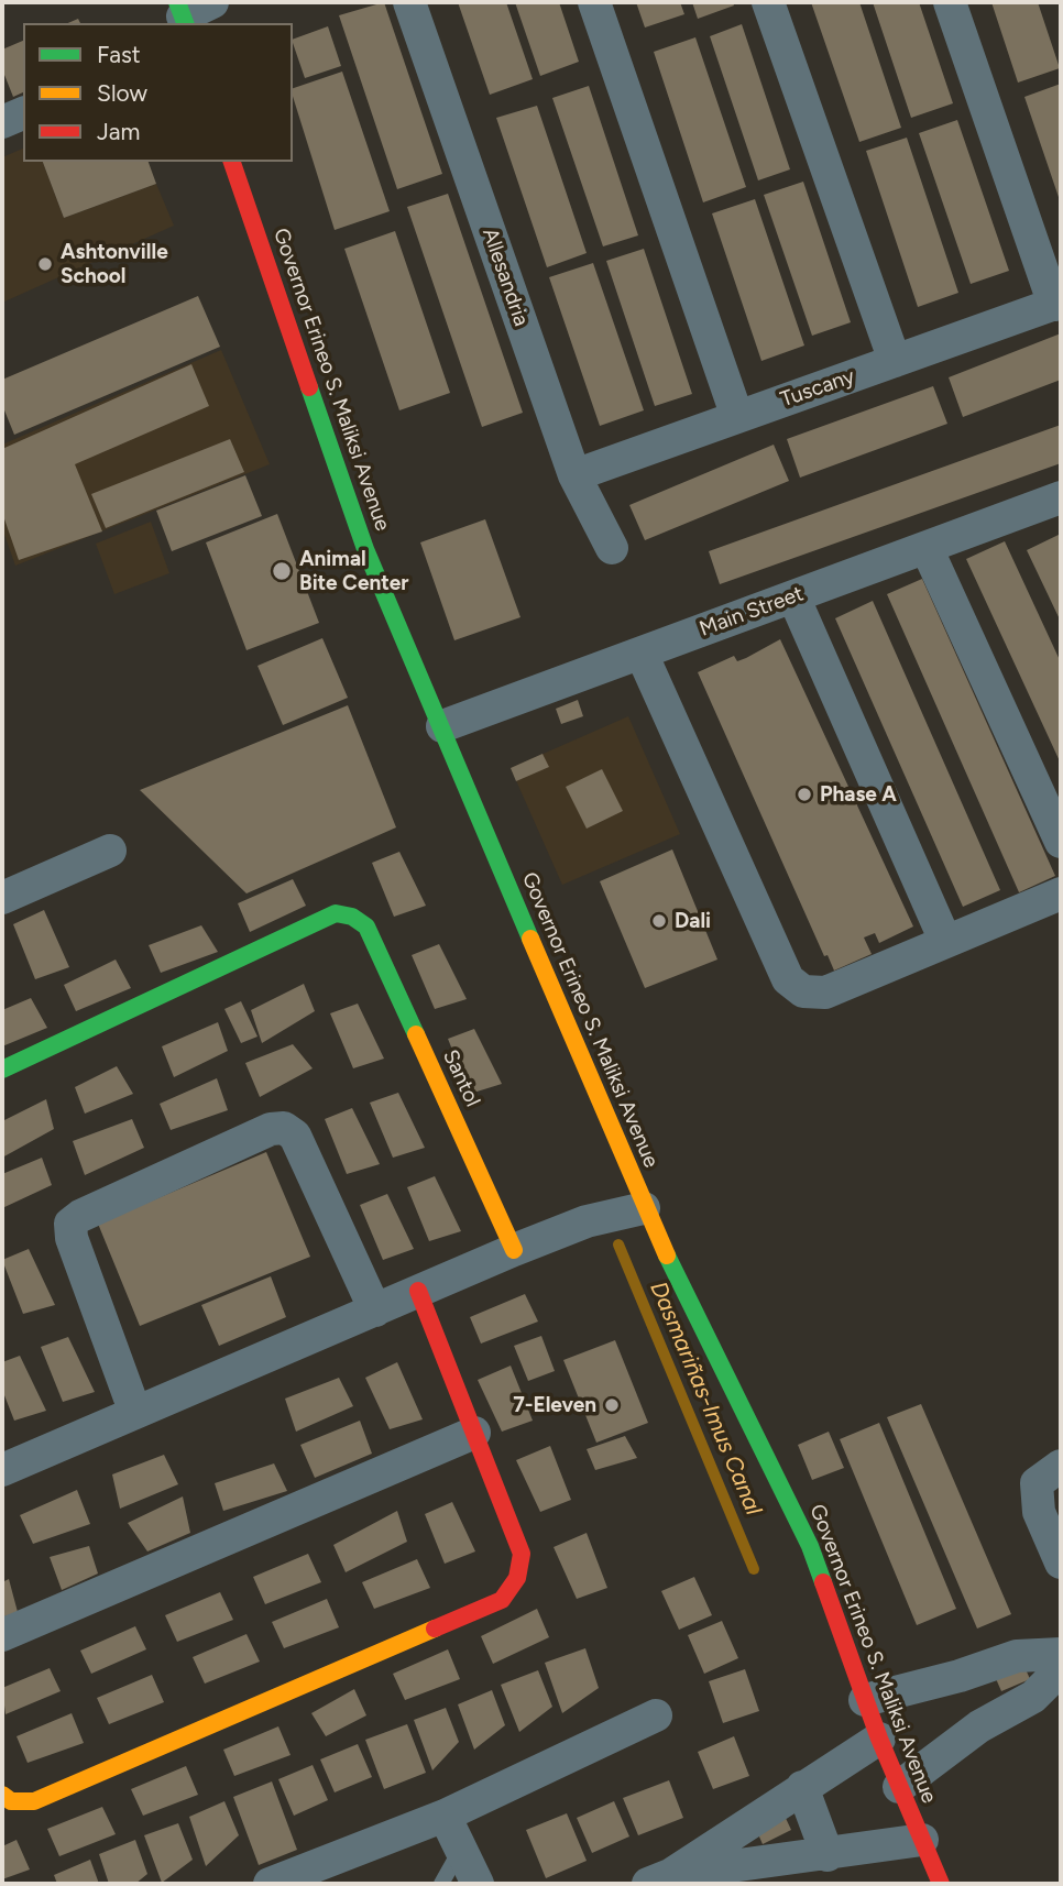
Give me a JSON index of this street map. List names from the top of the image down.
{
  "streets": {
    "main road": ["Governor Erineo S. Maliksi Avenue", "Santol"],
    "street": ["Allesandria", "Tuscany", "Main Street"]
  },
  "crossings": [
    ["Allesandria", "Tuscany"],
    ["Governor Erineo S. Maliksi Avenue", "Main Street"]
  ],
  "water": ["Dasmariñas-Imus Canal"],
  "places": [
    "Ashtonville School",
    "Animal Bite Center",
    "Phase A",
    "Dali",
    "7-Eleven"
  ],
  "legend": ["Fast", "Slow", "Jam"]
}
